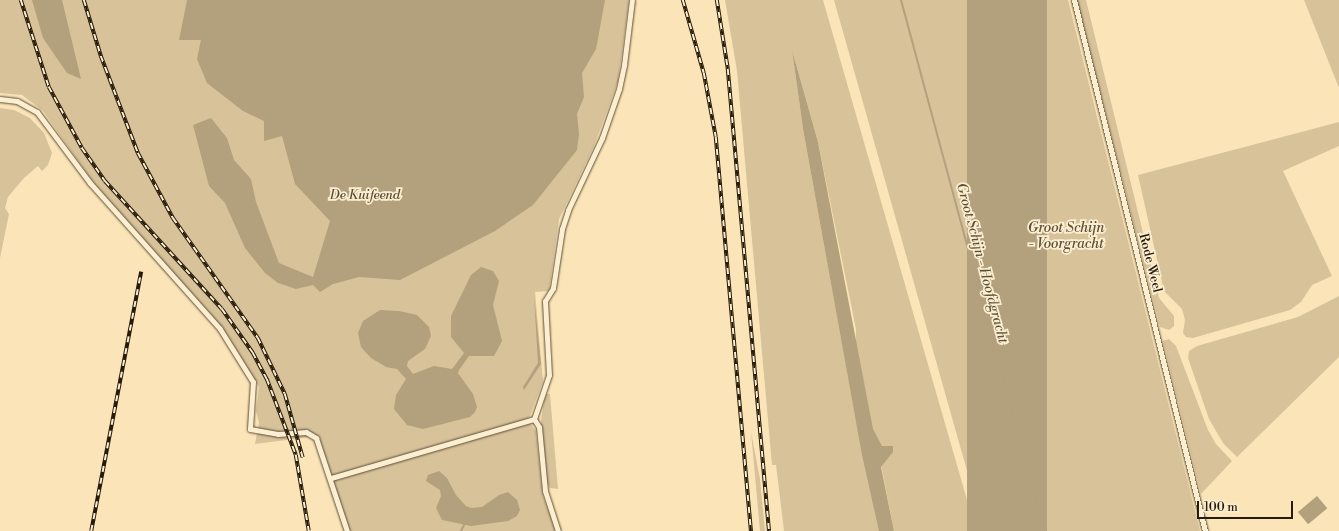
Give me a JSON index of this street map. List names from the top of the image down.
{
  "streets": {
    "street": ["Rode Weel"]
  },
  "water": ["Groot Schijn - Voorgracht", "Groot Schijn - Hoofdgracht"],
  "parks": ["De Kuifeend"],
  "scale_bar": "100 m"
}
